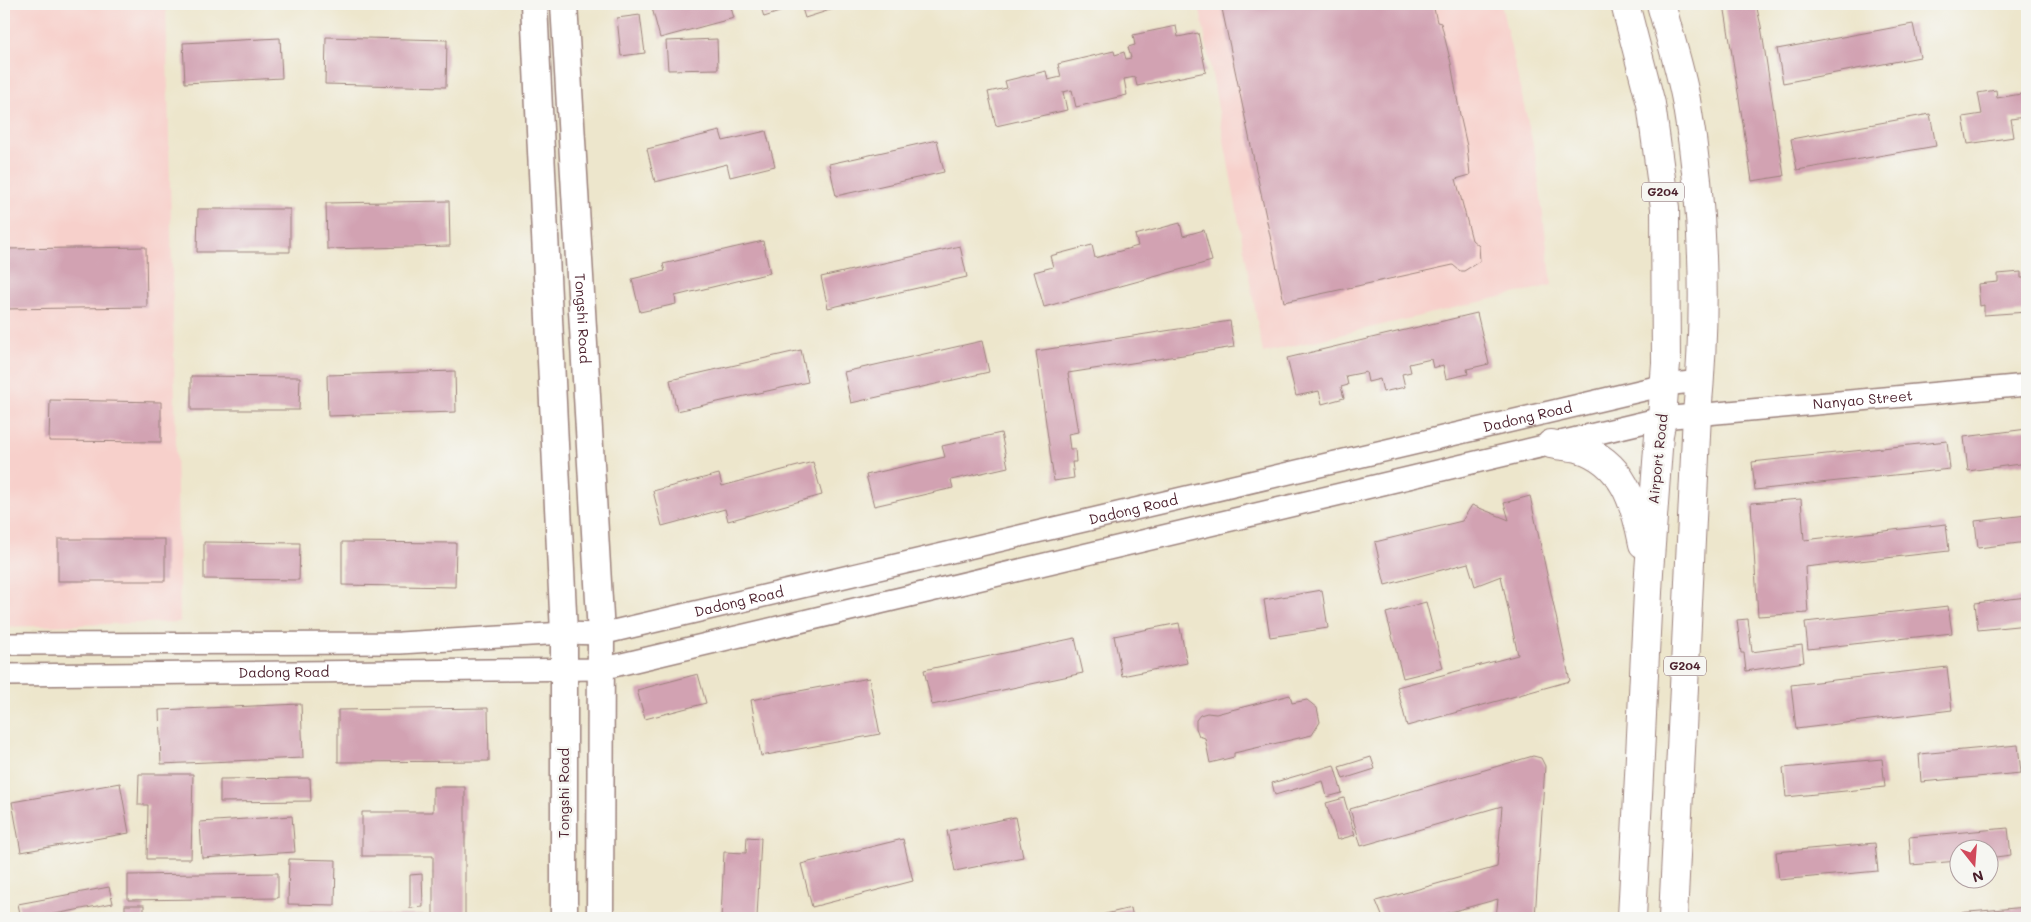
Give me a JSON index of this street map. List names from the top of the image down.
{
  "streets": {
    "highway": ["G204", "Airport Road"],
    "main road": ["Tongshi Road"],
    "street": ["Nanyao Street", "Dadong Road"]
  },
  "crossings": [
    ["G204", "Nanyao Street"],
    ["G204", "Dadong Road"],
    ["Tongshi Road", "Dadong Road"],
    ["Nanyao Street", "Airport Road"],
    ["Dadong Road", "Airport Road"]
  ],
  "north": "bottom"
}
